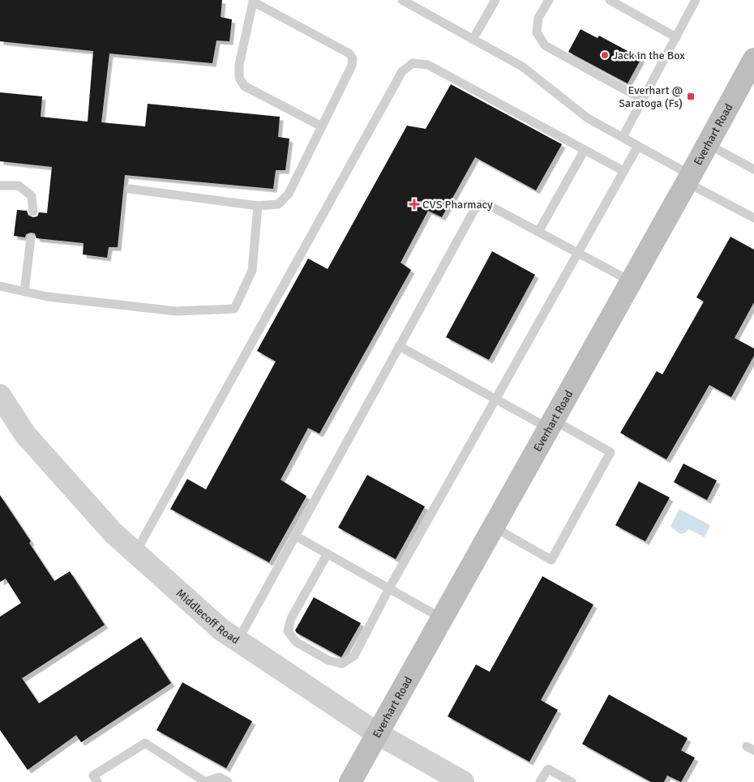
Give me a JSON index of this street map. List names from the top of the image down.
{
  "streets": {
    "main road": ["Everhart Road"],
    "street": ["Middlecoff Road"]
  },
  "crossings": [
    ["Everhart Road", "Middlecoff Road"]
  ],
  "places": {
    "other": ["Jack in the Box"],
    "transit": ["Everhart @ Saratoga (Fs)"],
    "health": ["CVS Pharmacy"]
  }
}
